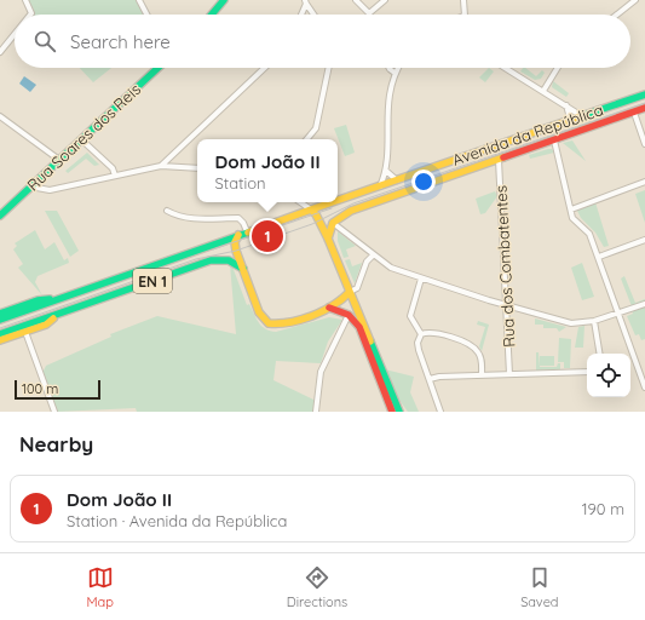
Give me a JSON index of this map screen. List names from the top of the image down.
{
  "streets": {
    "main road": ["Avenida da República", "Rua Soares dos Reis", "EN 1"],
    "street": ["Rua dos Combatentes"]
  },
  "crossings": [
    ["Avenida da República", "Rua dos Combatentes"],
    ["Avenida da República", "EN 1"]
  ],
  "scale_bar": "100 m",
  "page": {
    "search": "Search here",
    "popup": ["Dom João II", "Station"],
    "pins": "1",
    "scale": "100 m",
    "heading": "Nearby",
    "list": [
      {
        "mark": "1",
        "name": "Dom João II",
        "note": "Station · Avenida da República",
        "value": "190 m"
      }
    ],
    "nav": ["Map", "Directions", "Saved"]
  }
}
